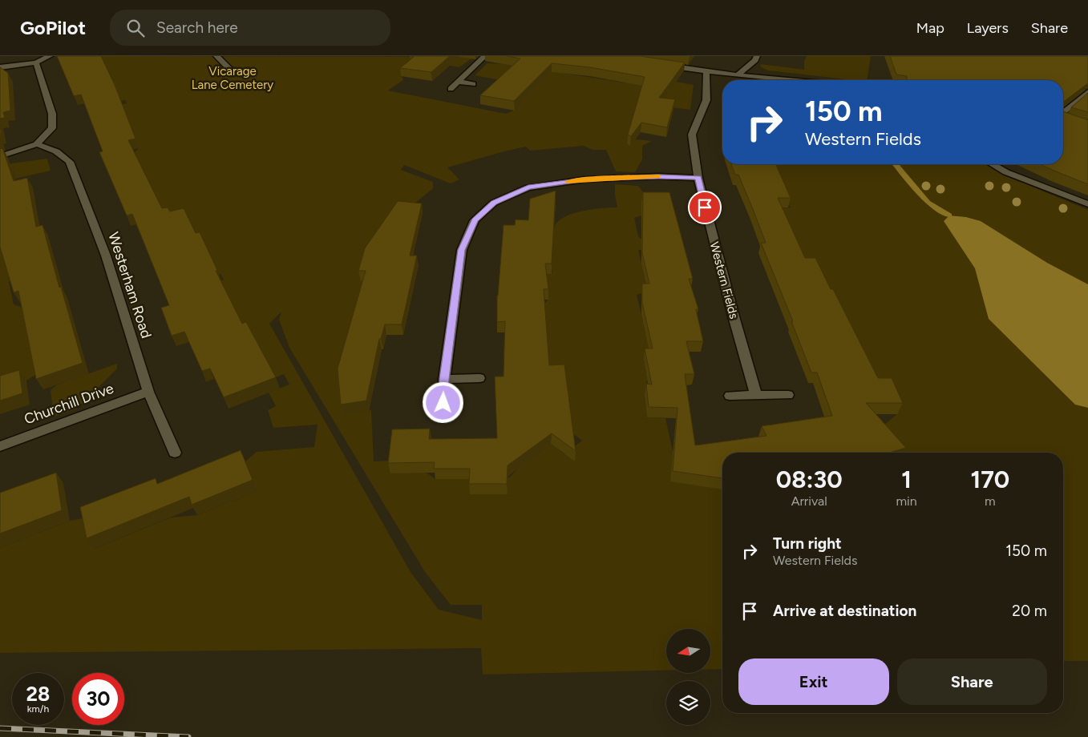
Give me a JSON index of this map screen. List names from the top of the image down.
{
  "streets": {
    "street": ["Western Fields", "Westerham Road", "Churchill Drive"]
  },
  "crossings": [
    ["Westerham Road", "Churchill Drive"]
  ],
  "parks": ["Vicarage Lane Cemetery"],
  "north": "left",
  "page": {
    "header": "GoPilot",
    "search": "Search here",
    "nav": ["Map", "Layers", "Share"],
    "turn": ["150 m", "Western Fields"],
    "eta": [
      "08:30",
      "Arrival",
      "1",
      "min",
      "170",
      "m"
    ],
    "list": [
      {
        "name": "Turn right",
        "note": "Western Fields",
        "value": "150 m"
      },
      {
        "name": "Arrive at destination",
        "value": "20 m"
      }
    ],
    "buttons": ["Exit", "Share"],
    "speed": "28 km/h",
    "limit": "30"
  }
}
